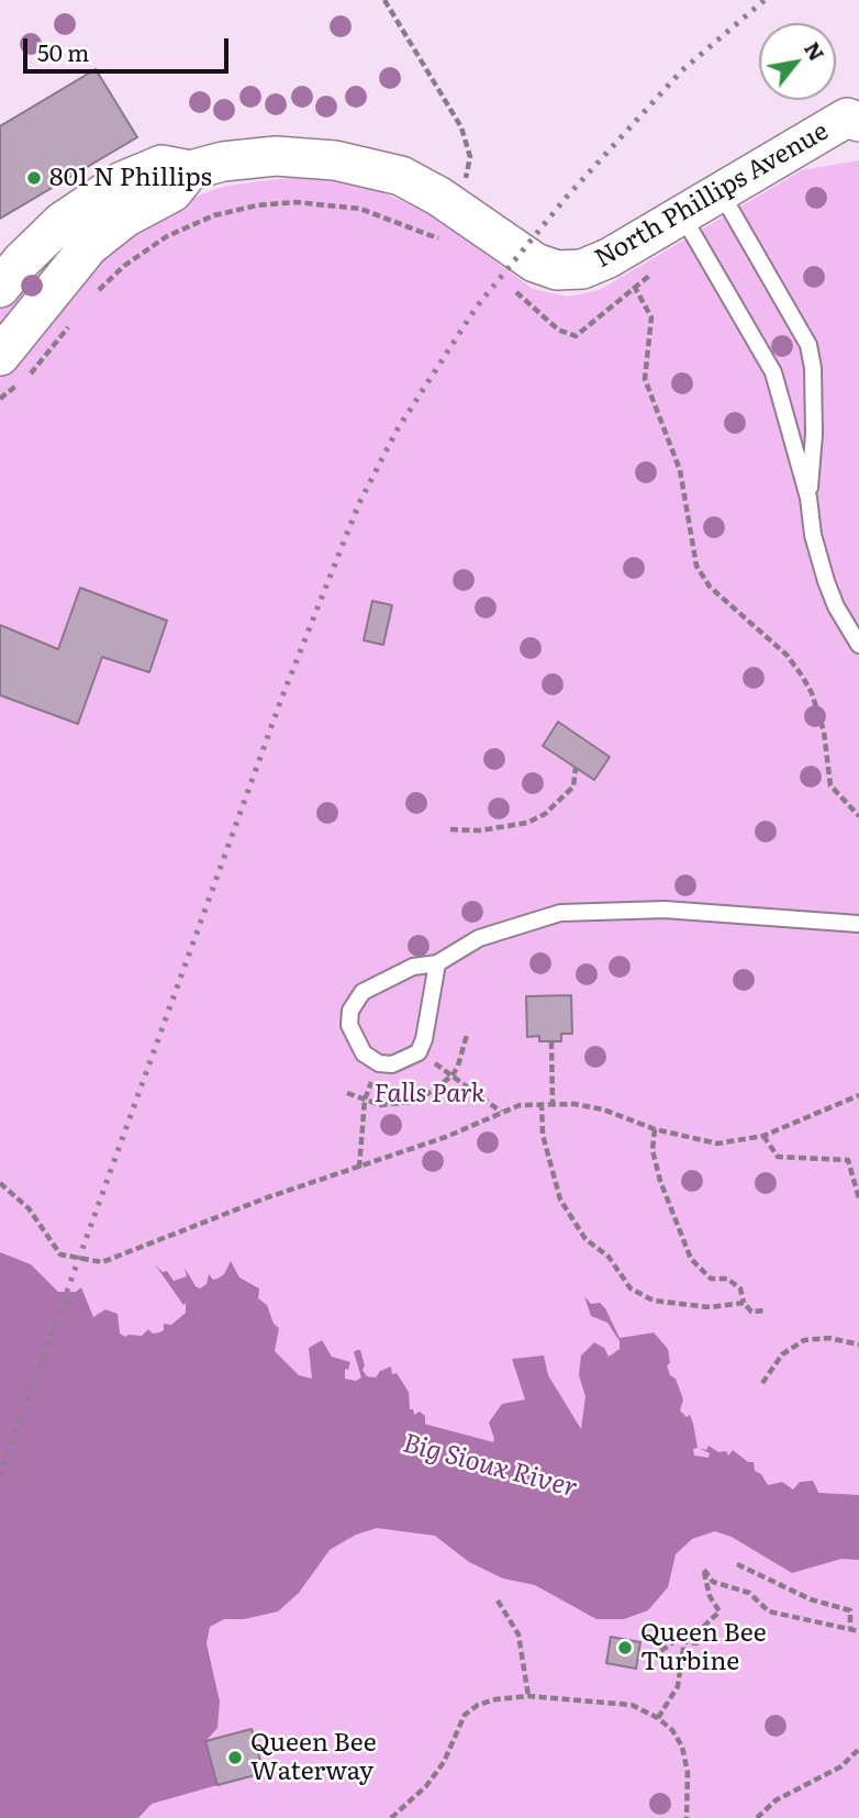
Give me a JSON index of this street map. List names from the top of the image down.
{
  "streets": {
    "street": ["North Phillips Avenue"]
  },
  "water": ["Big Sioux River"],
  "parks": ["Falls Park"],
  "places": ["801 N Phillips", "Queen Bee Turbine", "Queen Bee Waterway"],
  "scale_bar": "50 m",
  "north": "top right"
}
